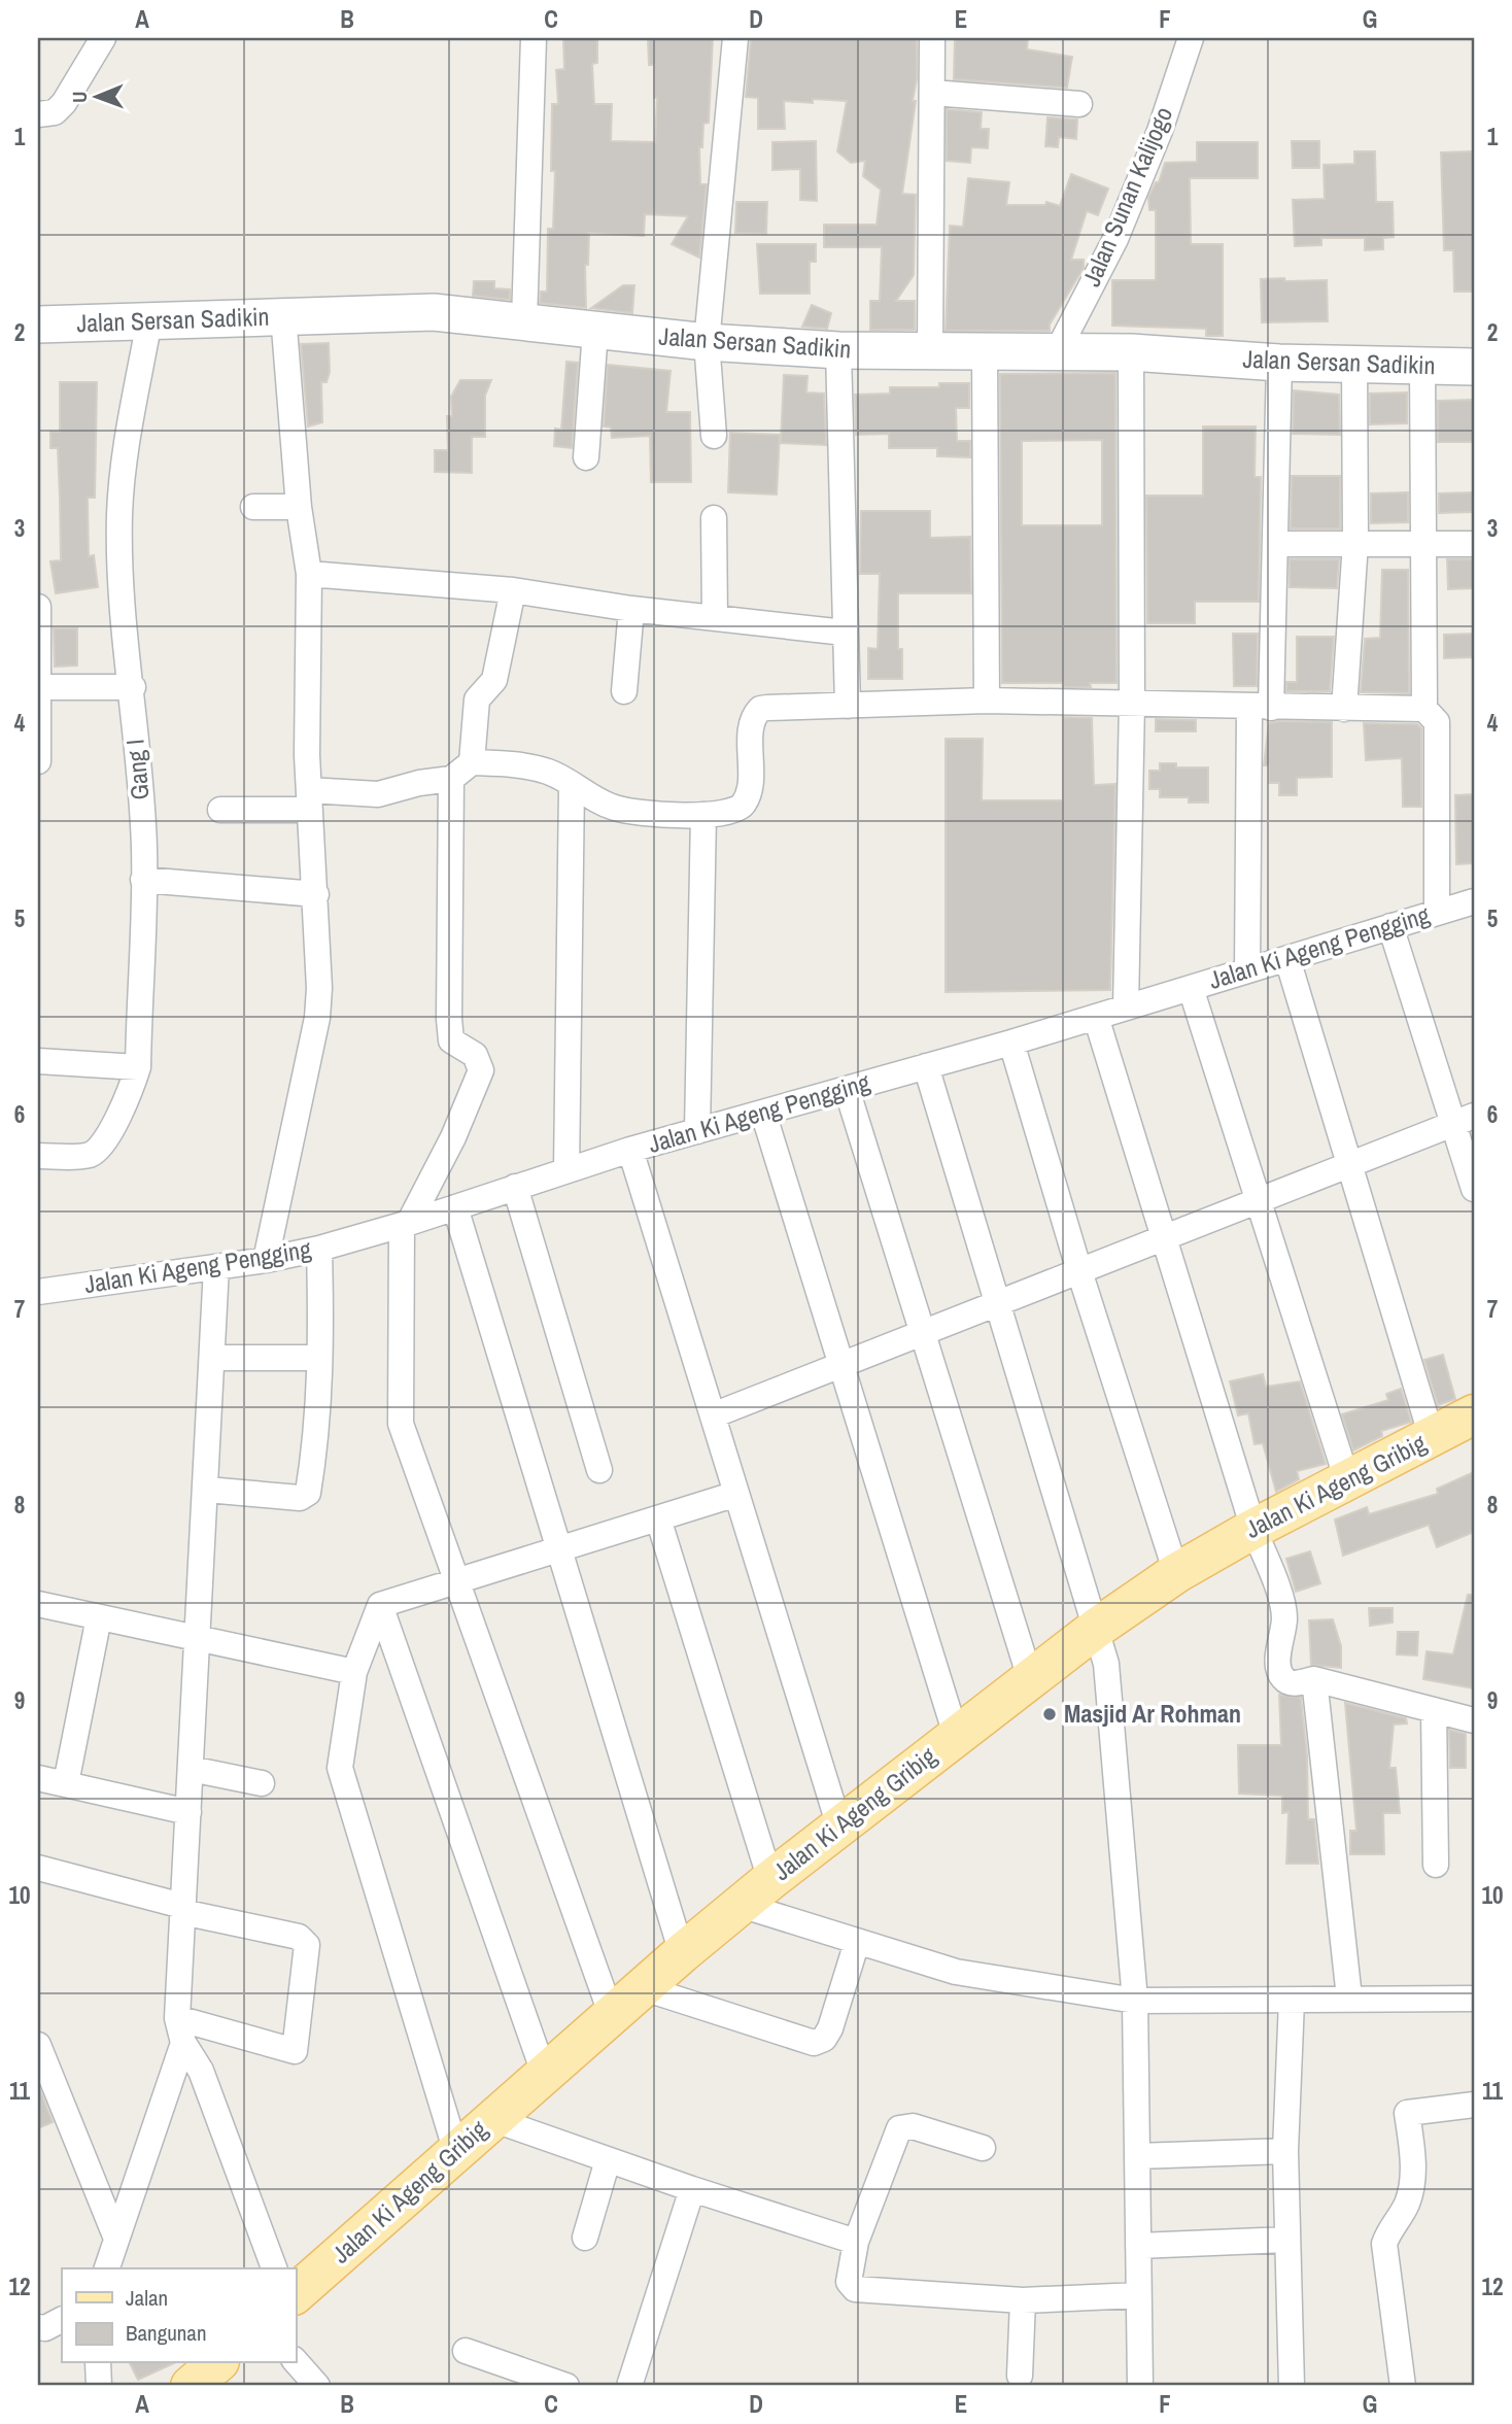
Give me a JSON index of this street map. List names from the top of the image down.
{
  "streets": {
    "main road": ["Jalan Sersan Sadikin", "Jalan Ki Ageng Gribig"],
    "street": ["Jalan Sunan Kalijogo", "Gang I", "Jalan Ki Ageng Pengging"]
  },
  "crossings": [
    ["Jalan Sunan Kalijogo", "Jalan Sersan Sadikin"],
    ["Jalan Sersan Sadikin", "Gang I"]
  ],
  "places": ["Masjid Ar Rohman"],
  "legend": ["Jalan", "Bangunan"],
  "north": "left",
  "grid": {
    "columns": [
      "A",
      "B",
      "C",
      "D",
      "E",
      "F",
      "G"
    ],
    "rows": [
      "1",
      "2",
      "3",
      "4",
      "5",
      "6",
      "7",
      "8",
      "9",
      "10",
      "11",
      "12"
    ]
  }
}
